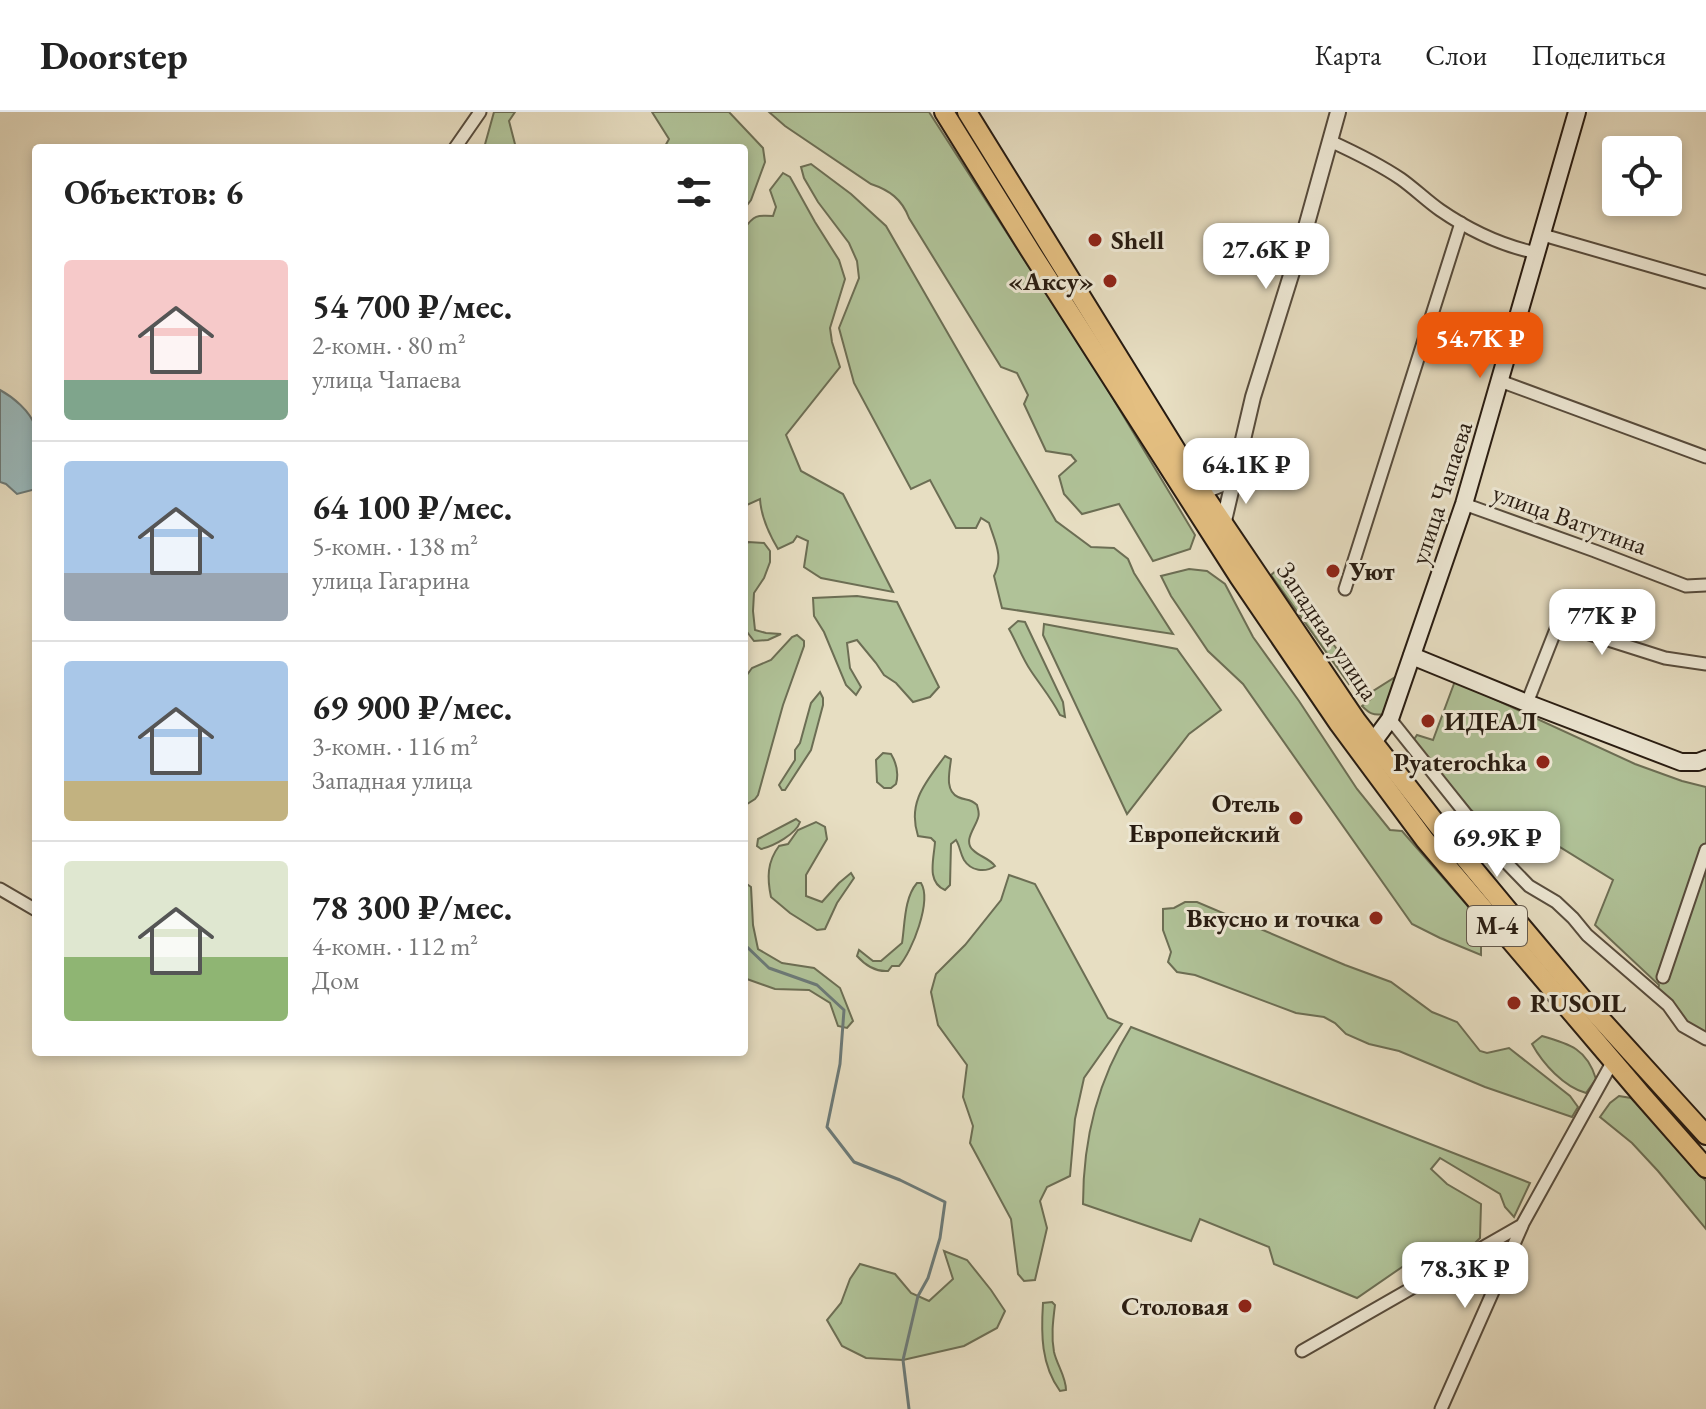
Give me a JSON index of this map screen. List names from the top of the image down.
{
  "streets": {
    "main road": ["улица Чапаева", "Западная улица", "М-4"],
    "street": ["улица Ватутина"]
  },
  "crossings": [
    ["улица Чапаева", "улица Ватутина"],
    ["улица Чапаева", "Западная улица"]
  ],
  "places": [
    "Shell",
    "«Аксу»",
    "Уют",
    "ИДЕАЛ",
    "Pyaterochka",
    "Отель Европейский",
    "Вкусно и точка",
    "RUSOIL",
    "Столовая"
  ],
  "page": {
    "header": "Doorstep",
    "nav": ["Карта", "Слои", "Поделиться"],
    "heading": "Объектов: 6",
    "price": [
      "27.6K ₽",
      "54.7K ₽",
      "64.1K ₽",
      "77K ₽",
      "69.9K ₽",
      "78.3K ₽"
    ],
    "list": [
      {
        "name": "54 700 ₽/мес.",
        "note": "2-комн. · 80 m² · улица Чапаева"
      },
      {
        "name": "64 100 ₽/мес.",
        "note": "5-комн. · 138 m² · улица Гагарина"
      },
      {
        "name": "69 900 ₽/мес.",
        "note": "3-комн. · 116 m² · Западная улица"
      },
      {
        "name": "78 300 ₽/мес.",
        "note": "4-комн. · 112 m² · Дом"
      }
    ]
  }
}
